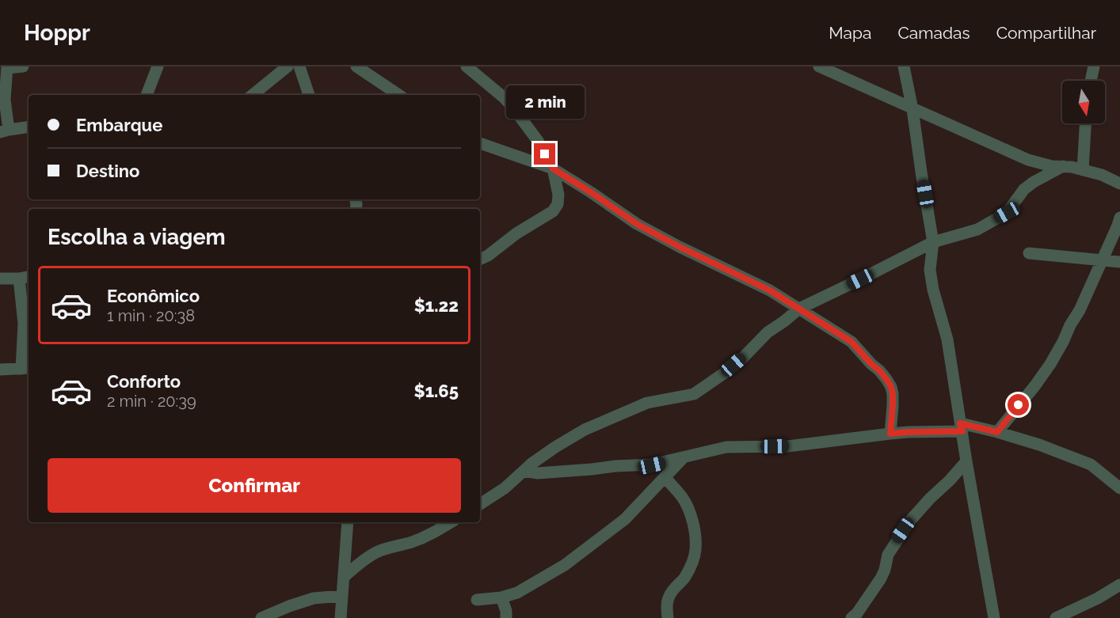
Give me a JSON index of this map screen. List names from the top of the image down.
{
  "north": "bottom",
  "page": {
    "header": "Hoppr",
    "nav": ["Mapa", "Camadas", "Compartilhar"],
    "bubble": "2 min",
    "banner": ["Embarque", "Destino"],
    "heading": "Escolha a viagem",
    "list": [
      {
        "name": "Econômico",
        "note": "1 min · 20:38",
        "value": "$1.22"
      },
      {
        "name": "Conforto",
        "note": "2 min · 20:39",
        "value": "$1.65"
      }
    ],
    "buttons": "Confirmar"
  }
}
